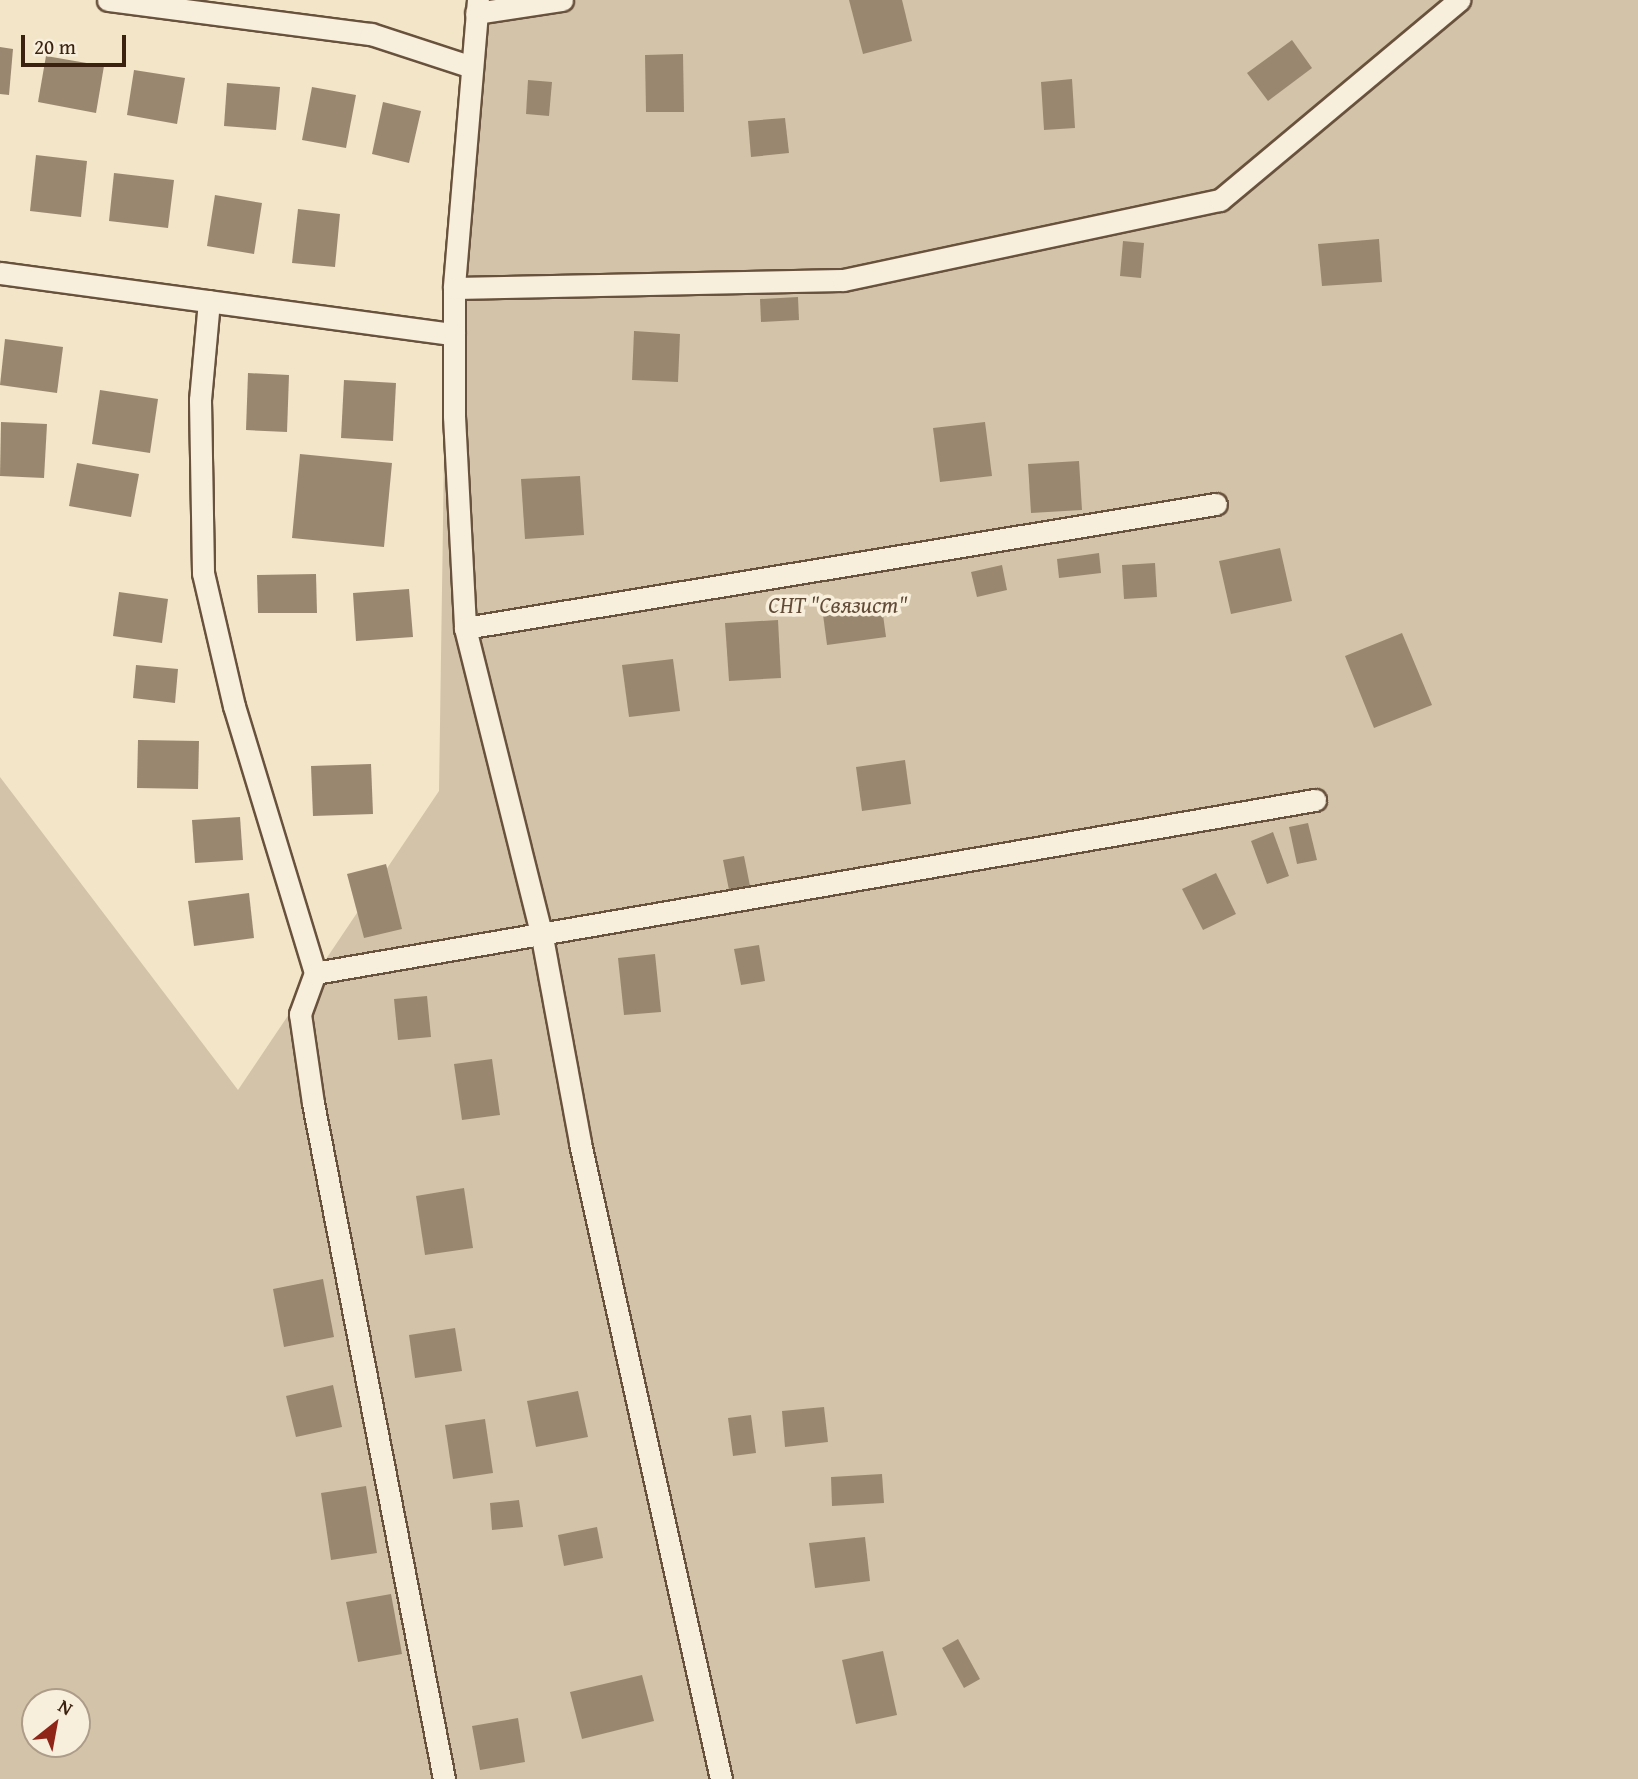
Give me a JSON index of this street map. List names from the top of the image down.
{
  "parks": ["СНТ \"Связист\""],
  "scale_bar": "20 m",
  "north": "top right"
}
